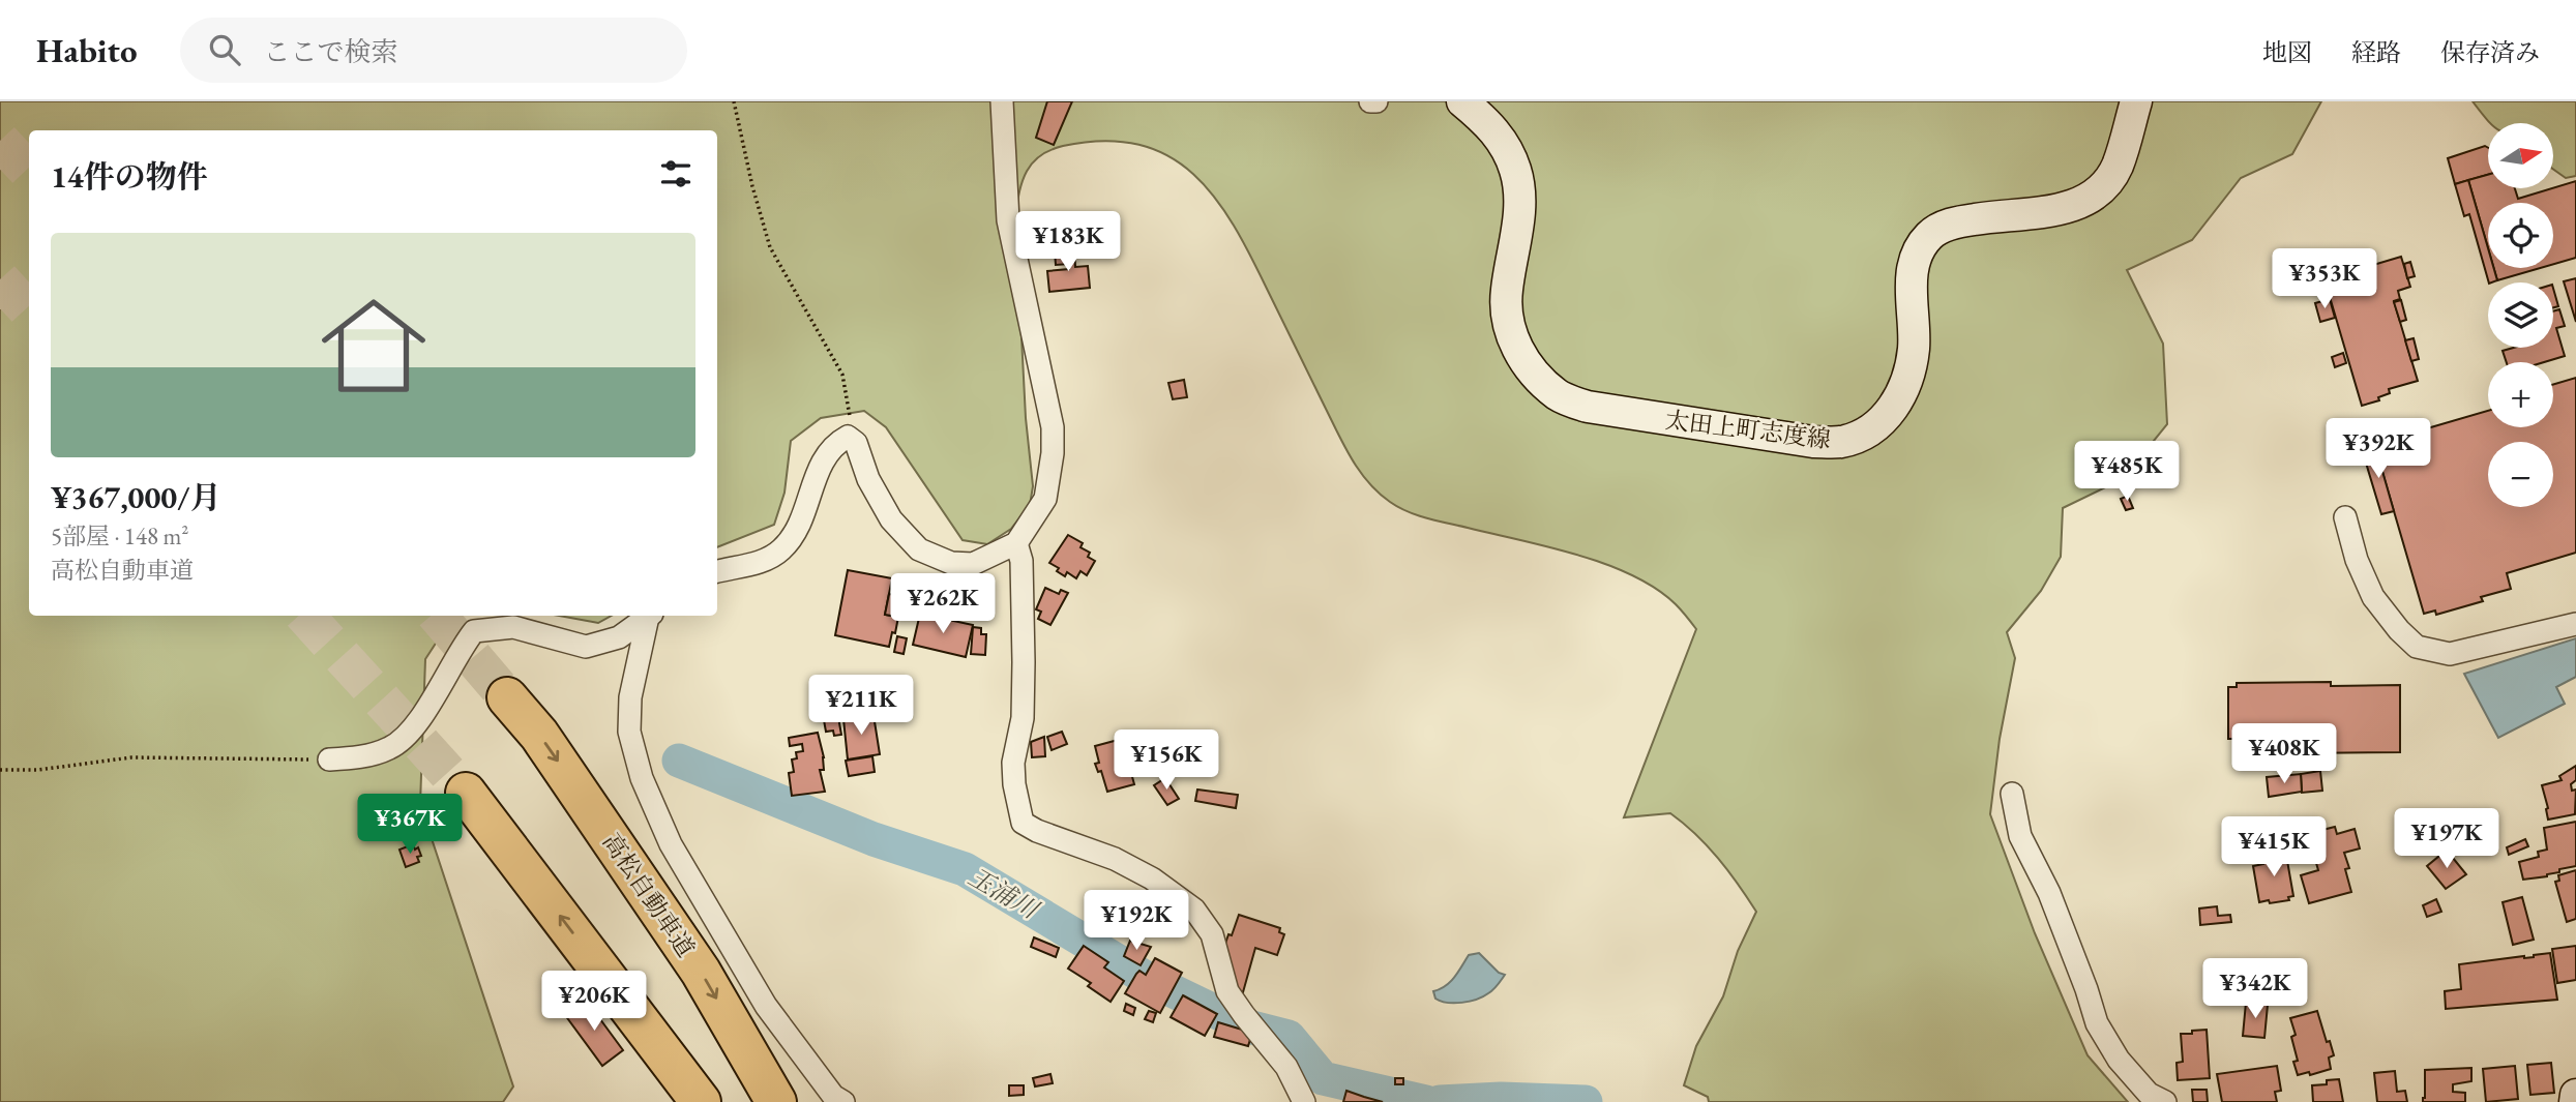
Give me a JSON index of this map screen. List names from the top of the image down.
{
  "streets": {
    "highway": ["高松自動車道"],
    "main road": ["太田上町志度線"]
  },
  "water": ["玉浦川"],
  "north": "right",
  "page": {
    "header": "Habito",
    "search": "ここで検索",
    "nav": ["地図", "経路", "保存済み"],
    "map_buttons": ["+", "−"],
    "heading": "14件の物件",
    "price": [
      "¥183K",
      "¥353K",
      "¥392K",
      "¥485K",
      "¥262K",
      "¥211K",
      "¥408K",
      "¥156K",
      "¥367K",
      "¥197K",
      "¥415K",
      "¥192K",
      "¥342K",
      "¥206K"
    ],
    "list": [
      {
        "name": "¥367,000/月",
        "note": "5部屋 · 148 m² · 高松自動車道"
      }
    ]
  }
}
